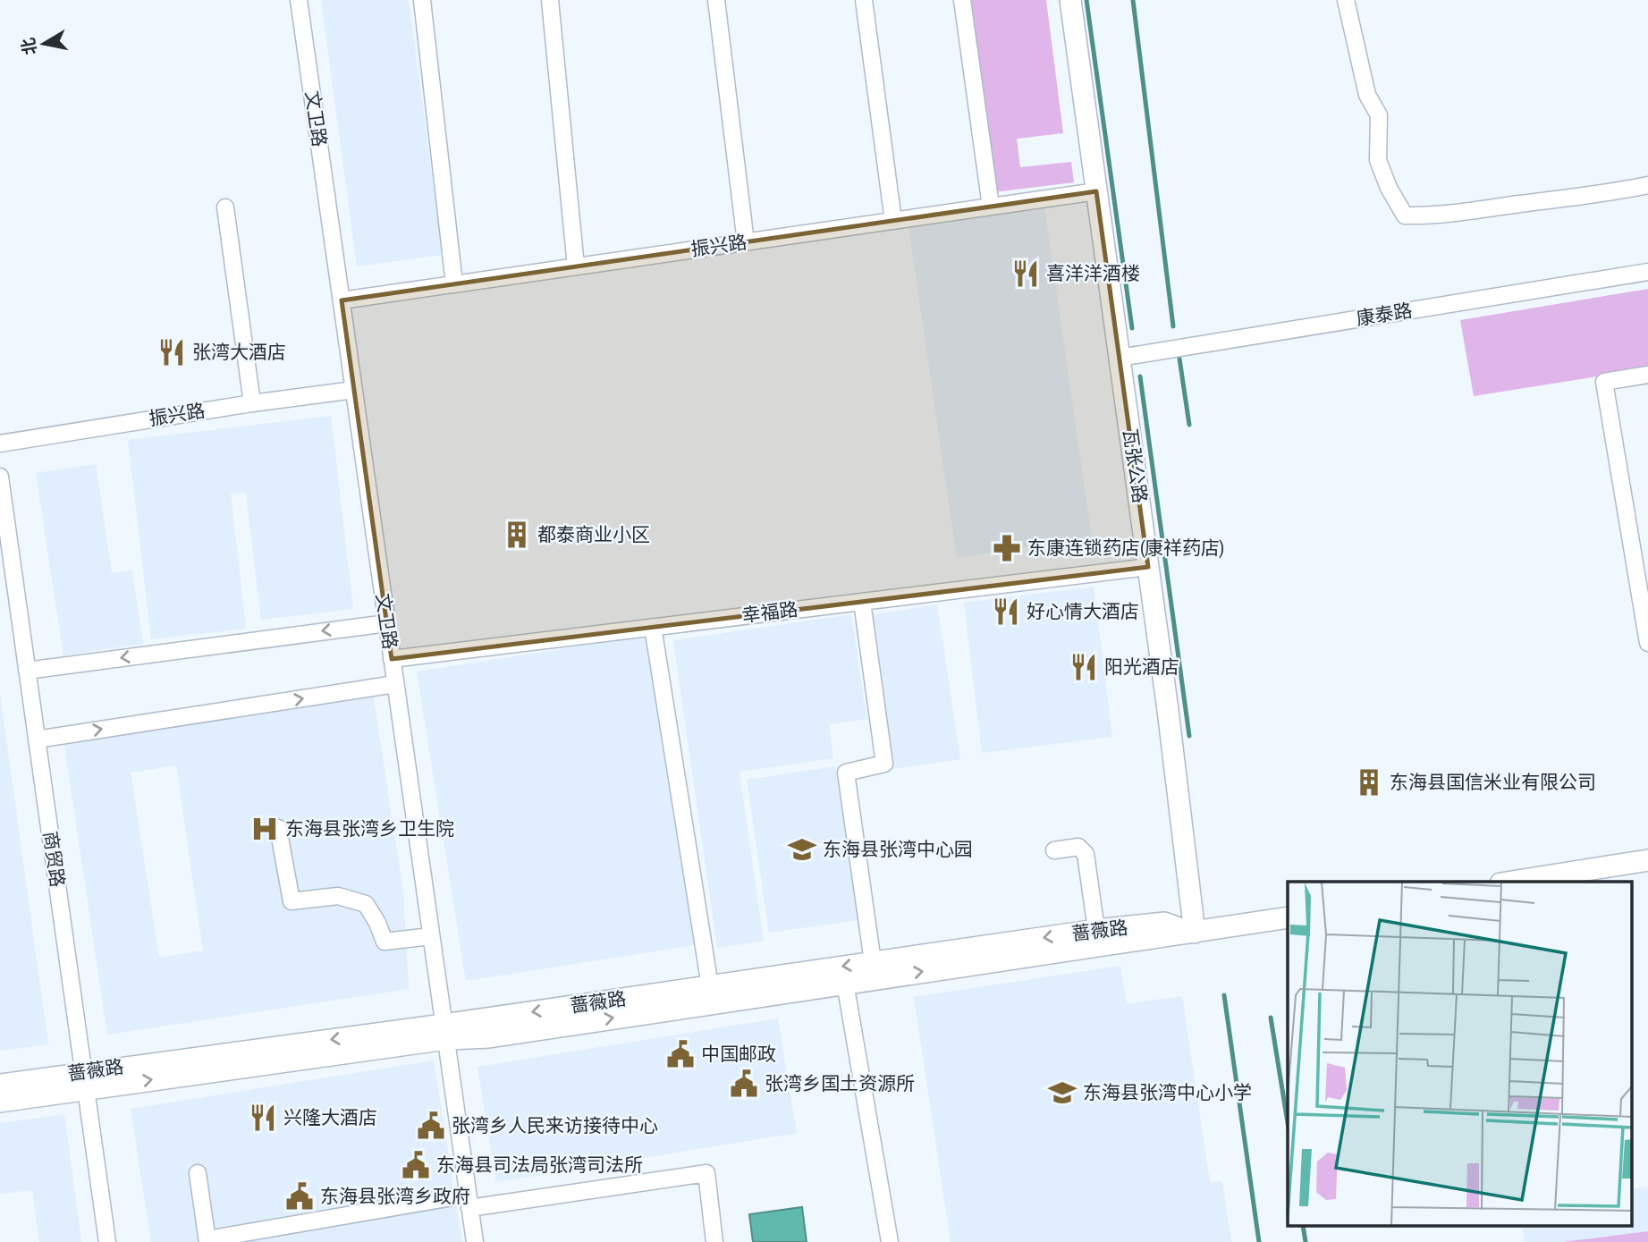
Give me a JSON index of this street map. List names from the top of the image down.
{
  "streets": {
    "main road": ["瓦张公路", "蔷薇路"],
    "street": [
      "文卫路",
      "振兴路",
      "康泰路",
      "幸福路",
      "商贸路"
    ]
  },
  "crossings": [
    ["文卫路", "振兴路"],
    ["文卫路", "幸福路"],
    ["文卫路", "蔷薇路"],
    ["振兴路", "瓦张公路"],
    ["康泰路", "瓦张公路"],
    ["瓦张公路", "幸福路"],
    ["瓦张公路", "蔷薇路"],
    ["商贸路", "蔷薇路"]
  ],
  "places": {
    "restaurant": [
      "喜洋洋酒楼",
      "张湾大酒店",
      "好心情大酒店",
      "阳光酒店",
      "兴隆大酒店"
    ],
    "building": ["都泰商业小区", "东海县国信米业有限公司"],
    "pharmacy": ["东康连锁药店(康祥药店)"],
    "hospital": ["东海县张湾乡卫生院"],
    "school or university": ["东海县张湾中心园", "东海县张湾中心小学"],
    "public building": [
      "中国邮政",
      "张湾乡国土资源所",
      "张湾乡人民来访接待中心",
      "东海县司法局张湾司法所",
      "东海县张湾乡政府"
    ]
  },
  "north": "left"
}
